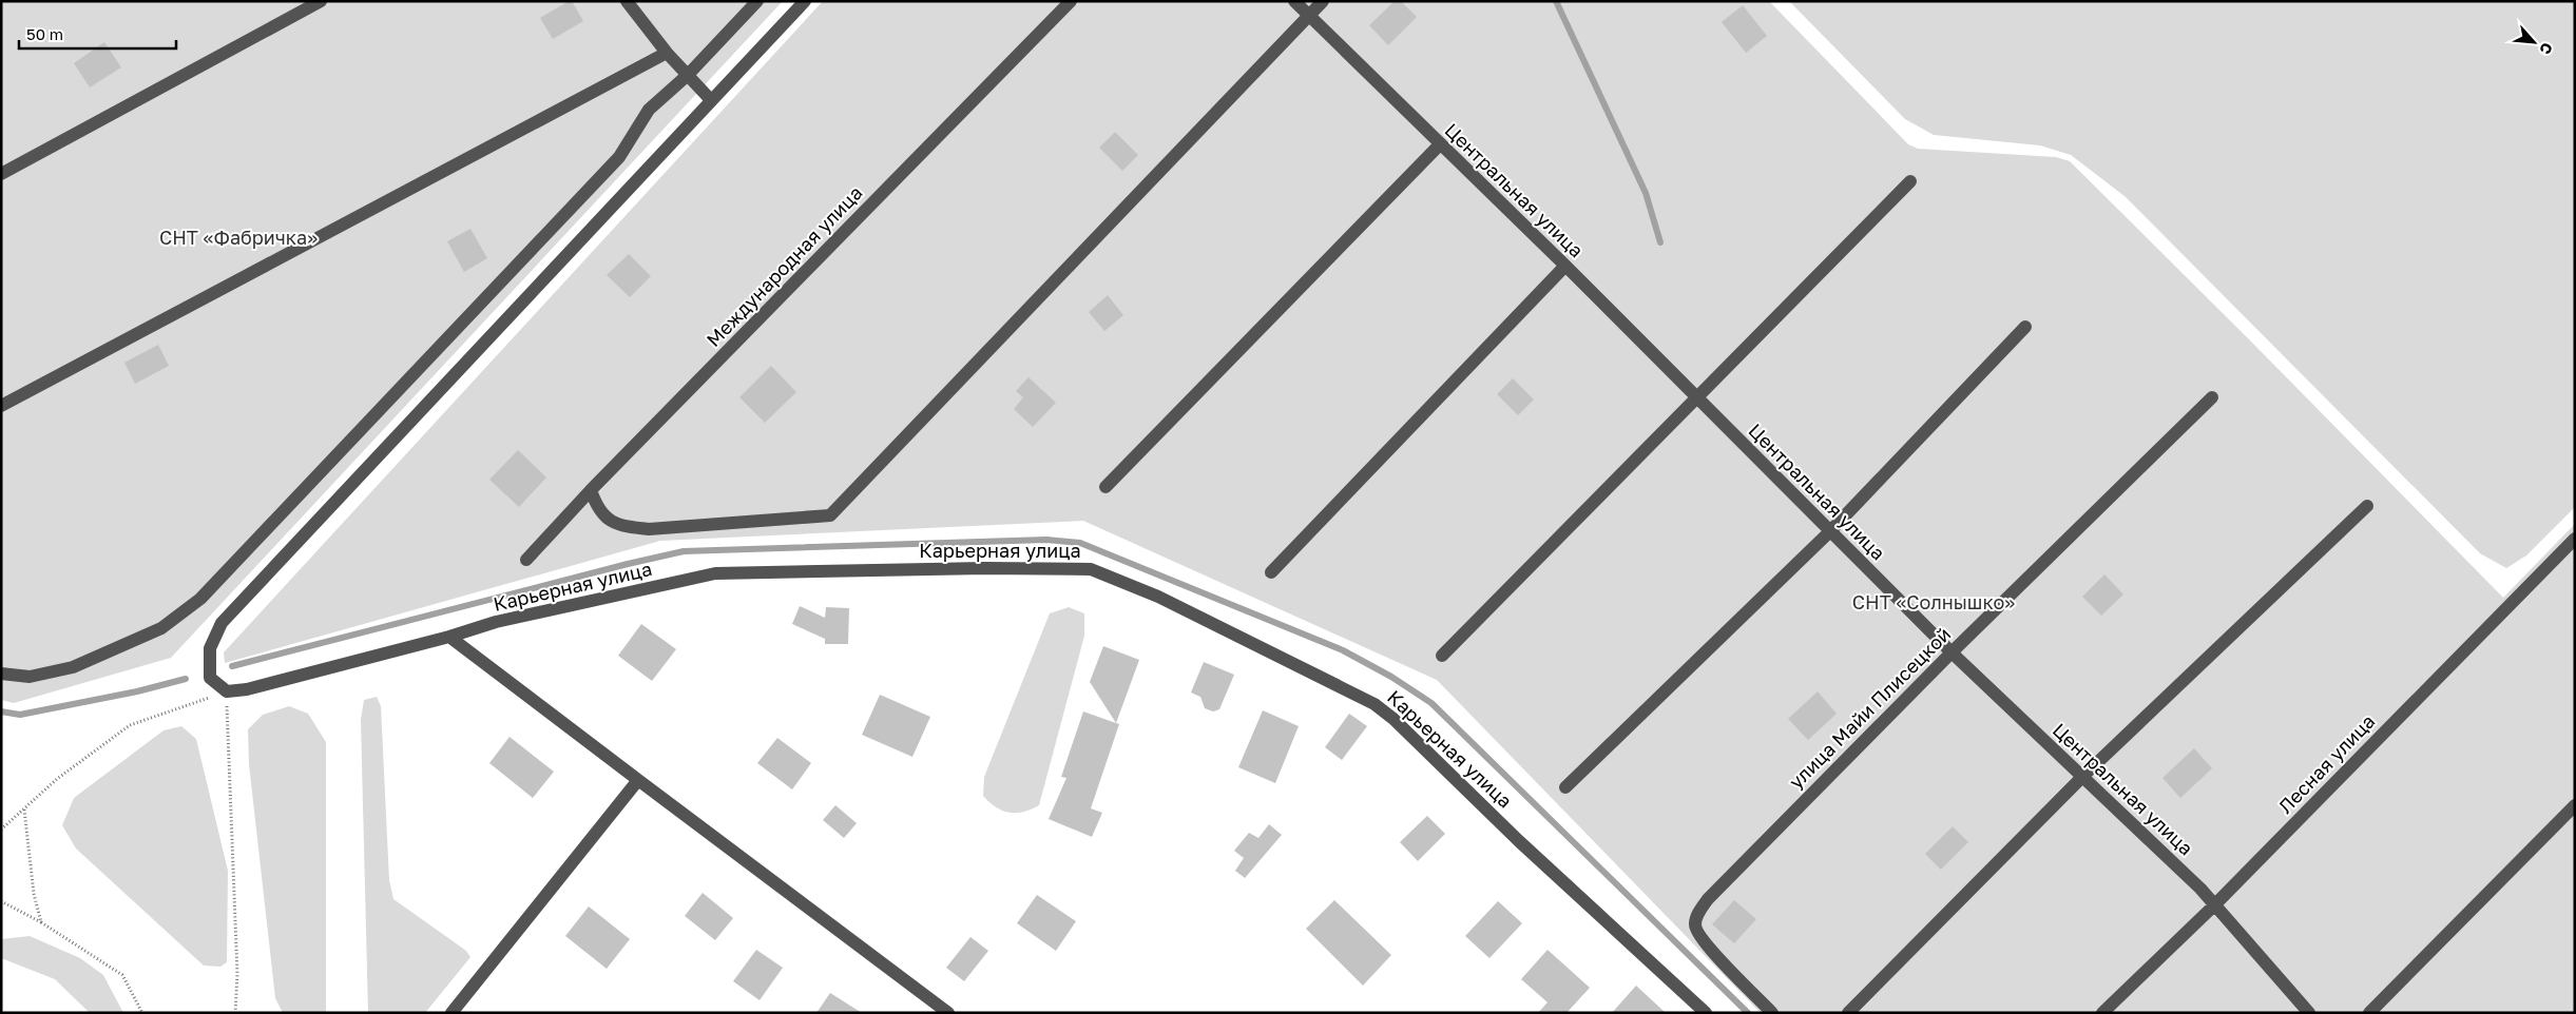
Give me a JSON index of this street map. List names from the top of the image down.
{
  "streets": {
    "street": [
      "Центральная улица",
      "Международная улица",
      "Карьерная улица",
      "улица Майи Плисецкой",
      "Лесная улица"
    ]
  },
  "crossings": [
    ["Центральная улица", "улица Майи Плисецкой"],
    ["Центральная улица", "Лесная улица"]
  ],
  "parks": ["СНТ «Фабричка»", "СНТ «Солнышко»"],
  "scale_bar": "50 m",
  "north": "bottom right"
}
